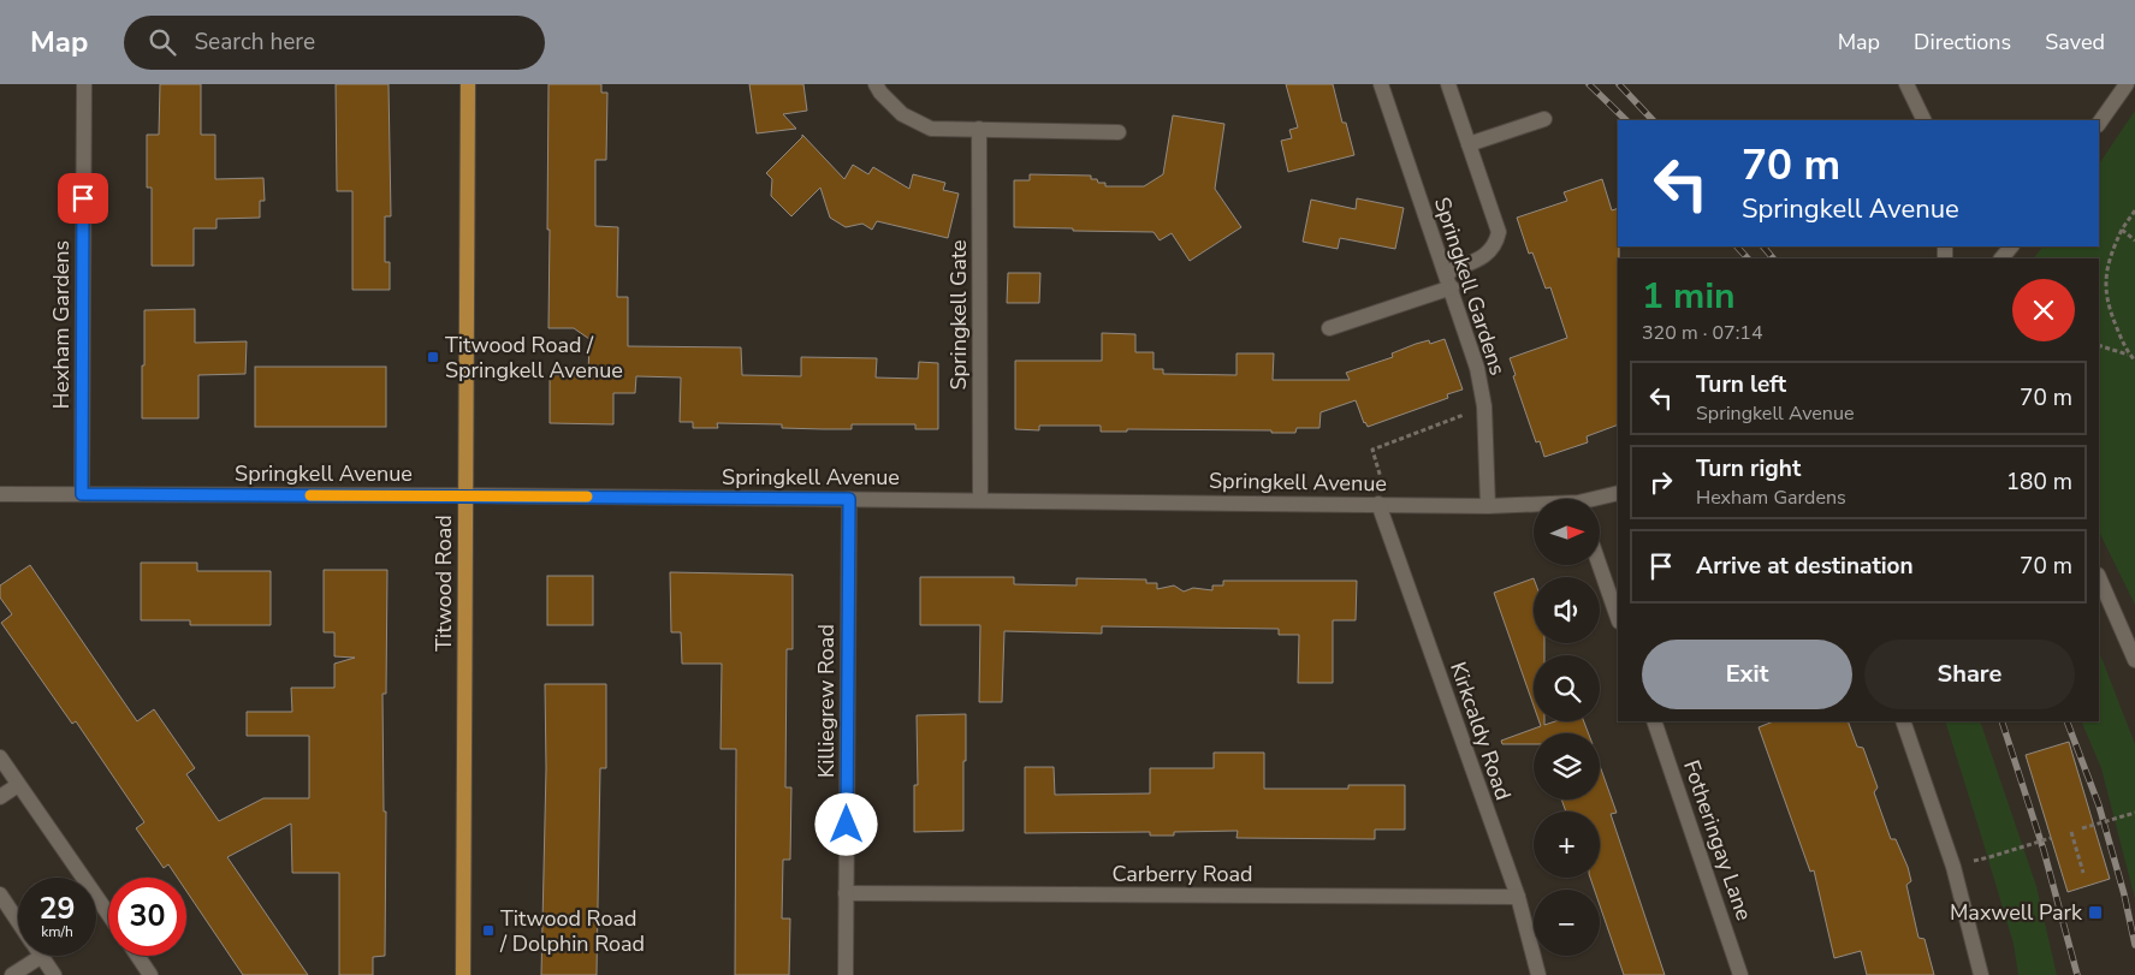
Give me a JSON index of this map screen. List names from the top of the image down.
{
  "streets": {
    "main road": ["Titwood Road"],
    "street": [
      "Springkell Gardens",
      "Springkell Gate",
      "Hexham Gardens",
      "Springkell Avenue",
      "Killiegrew Road",
      "Kirkcaldy Road",
      "Fotheringay Lane",
      "Carberry Road"
    ]
  },
  "crossings": [
    ["Springkell Gardens", "Springkell Avenue"],
    ["Springkell Gate", "Springkell Avenue"],
    ["Hexham Gardens", "Springkell Avenue"],
    ["Springkell Avenue", "Titwood Road"],
    ["Springkell Avenue", "Killiegrew Road"],
    ["Springkell Avenue", "Kirkcaldy Road"],
    ["Killiegrew Road", "Carberry Road"],
    ["Kirkcaldy Road", "Carberry Road"]
  ],
  "places": {
    "transit": ["Titwood Road / Springkell Avenue", "Maxwell Park", "Titwood Road / Dolphin Road"]
  },
  "north": "right",
  "page": {
    "header": "Map",
    "search": "Search here",
    "nav": ["Map", "Directions", "Saved"],
    "turn": ["70 m", "Springkell Avenue"],
    "heading": ["1 min", "320 m · 07:14"],
    "list": [
      {
        "name": "Turn left",
        "note": "Springkell Avenue",
        "value": "70 m"
      },
      {
        "name": "Turn right",
        "note": "Hexham Gardens",
        "value": "180 m"
      },
      {
        "name": "Arrive at destination",
        "value": "70 m"
      }
    ],
    "map_buttons": ["+", "−"],
    "buttons": ["Exit", "Share"],
    "speed": "29 km/h",
    "limit": "30"
  }
}
